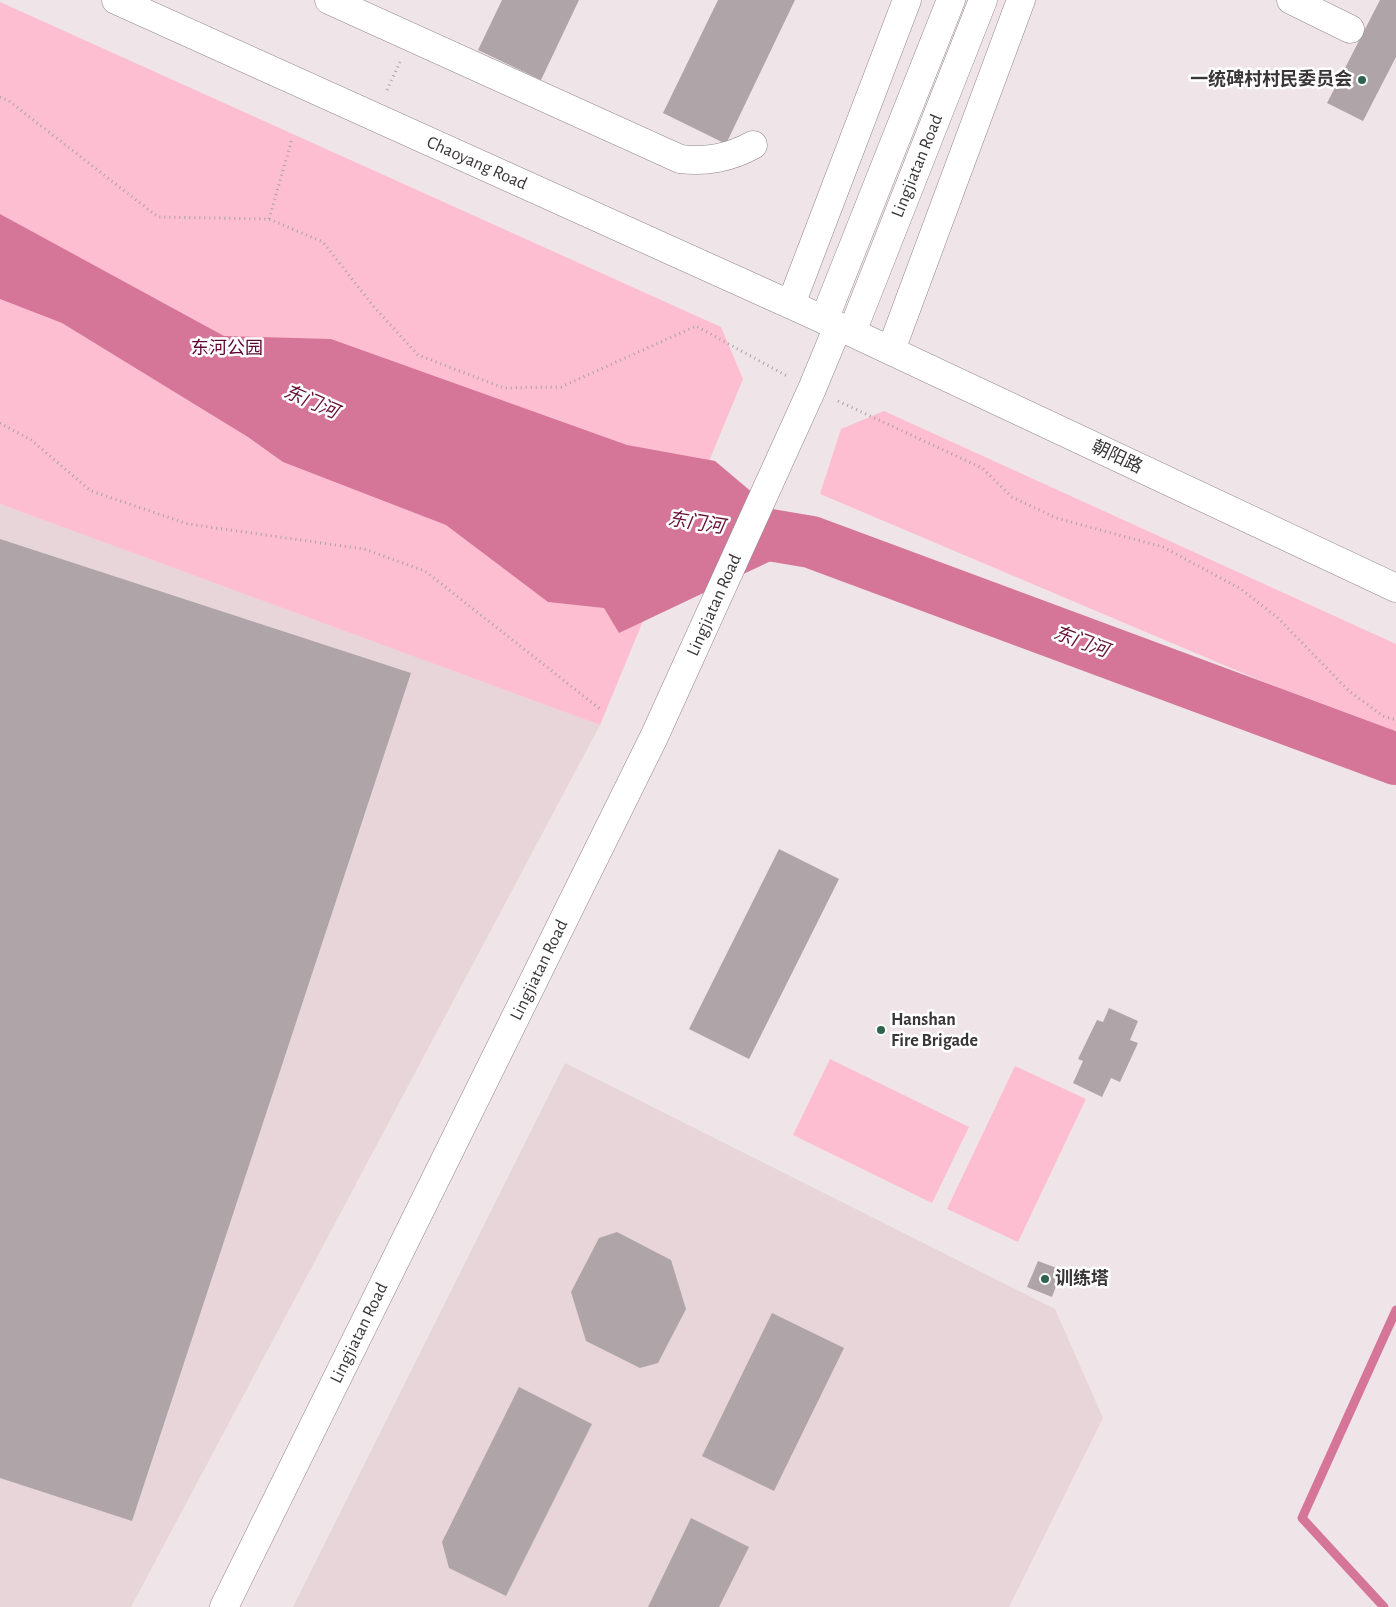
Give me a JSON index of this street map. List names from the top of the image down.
{
  "streets": {
    "main road": ["Chaoyang Road", "Lingjiatan Road", "朝阳路"]
  },
  "crossings": [
    ["Chaoyang Road", "Lingjiatan Road"],
    ["Chaoyang Road", "朝阳路"],
    ["Lingjiatan Road", "朝阳路"]
  ],
  "water": ["东门河"],
  "parks": ["东河公园"],
  "places": ["一统碑村村民委员会", "Hanshan Fire Brigade", "训练塔"]
}
